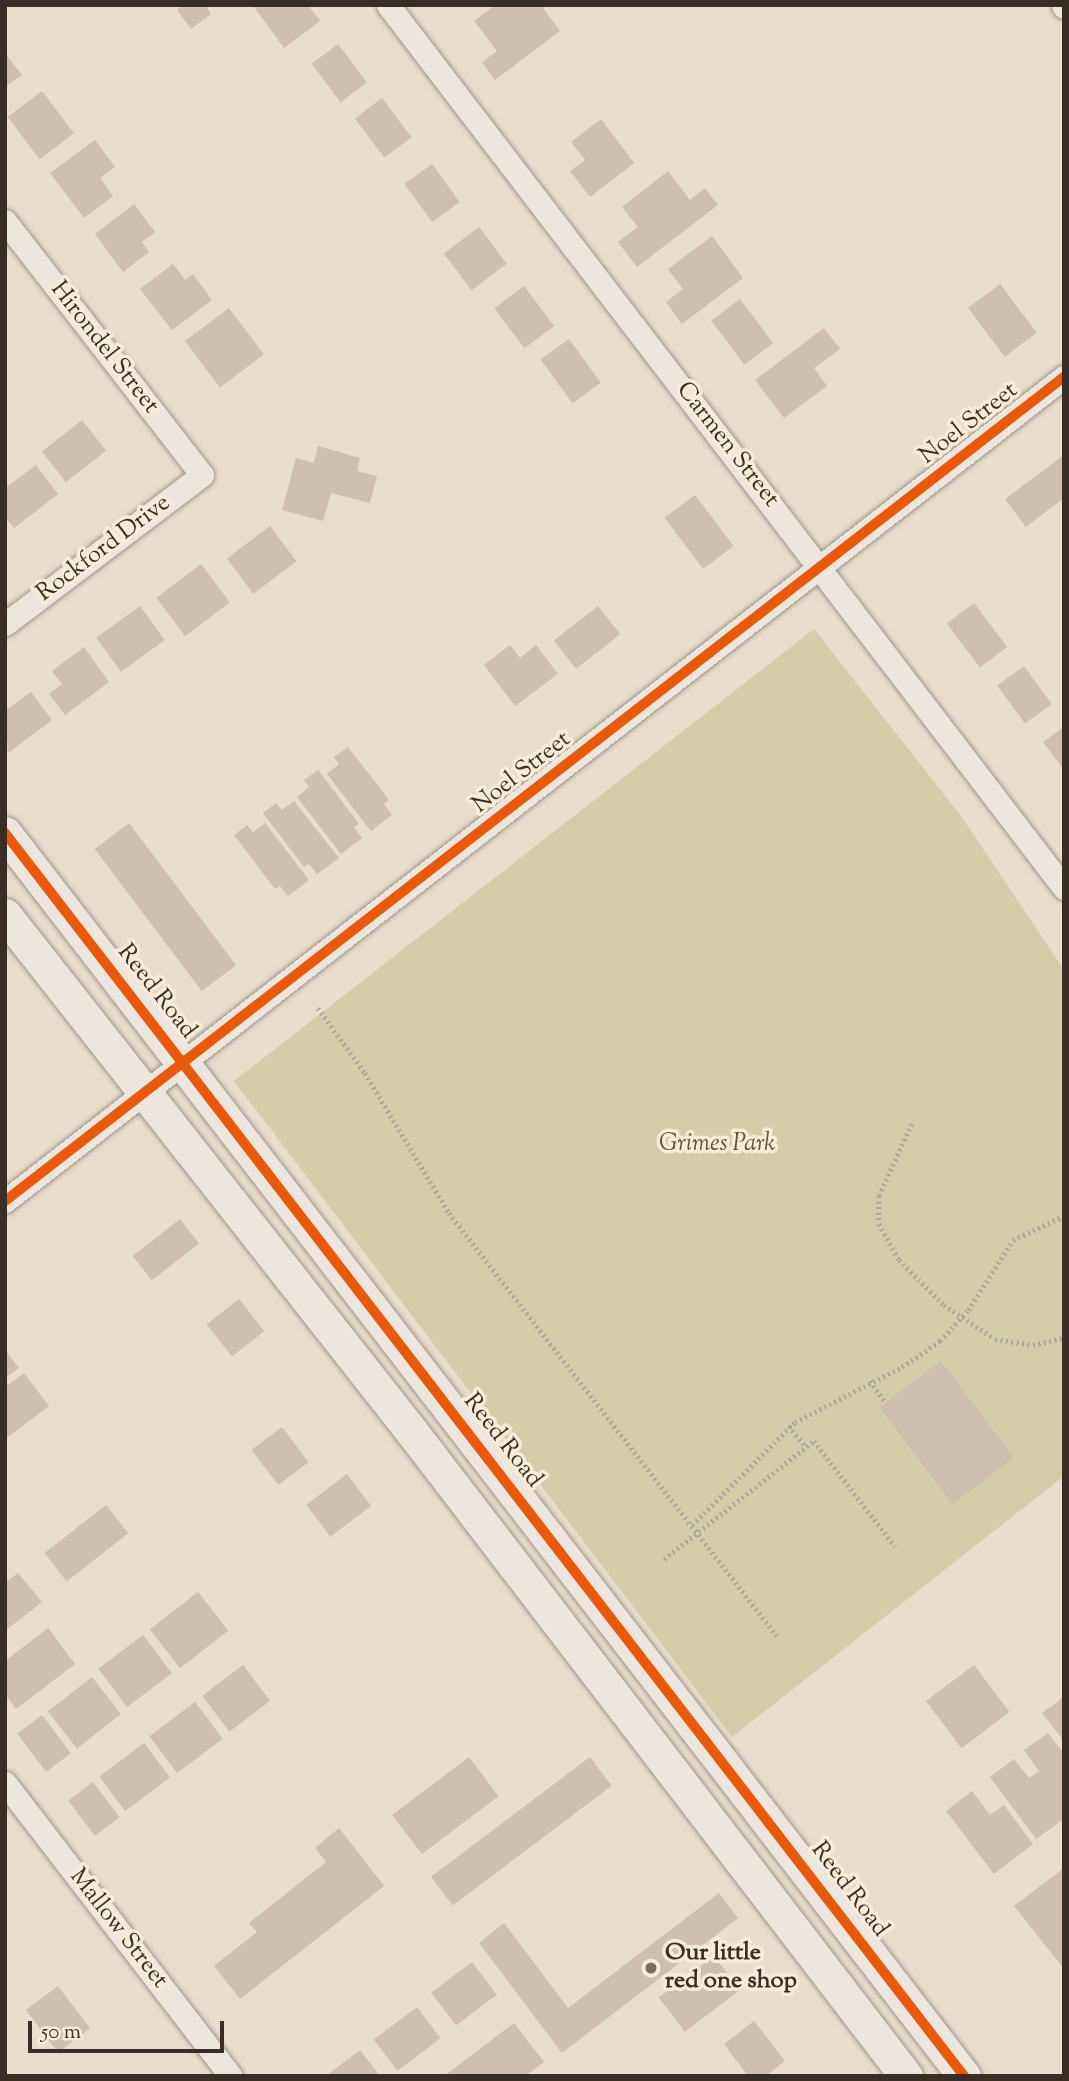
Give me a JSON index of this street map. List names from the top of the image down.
{
  "streets": {
    "street": [
      "Hirondel Street",
      "Noel Street",
      "Carmen Street",
      "Rockford Drive",
      "Reed Road",
      "Mallow Street"
    ]
  },
  "crossings": [
    ["Hirondel Street", "Rockford Drive"],
    ["Noel Street", "Carmen Street"],
    ["Noel Street", "Reed Road"]
  ],
  "parks": ["Grimes Park"],
  "places": ["Our little red one shop"],
  "scale_bar": "50 m"
}
